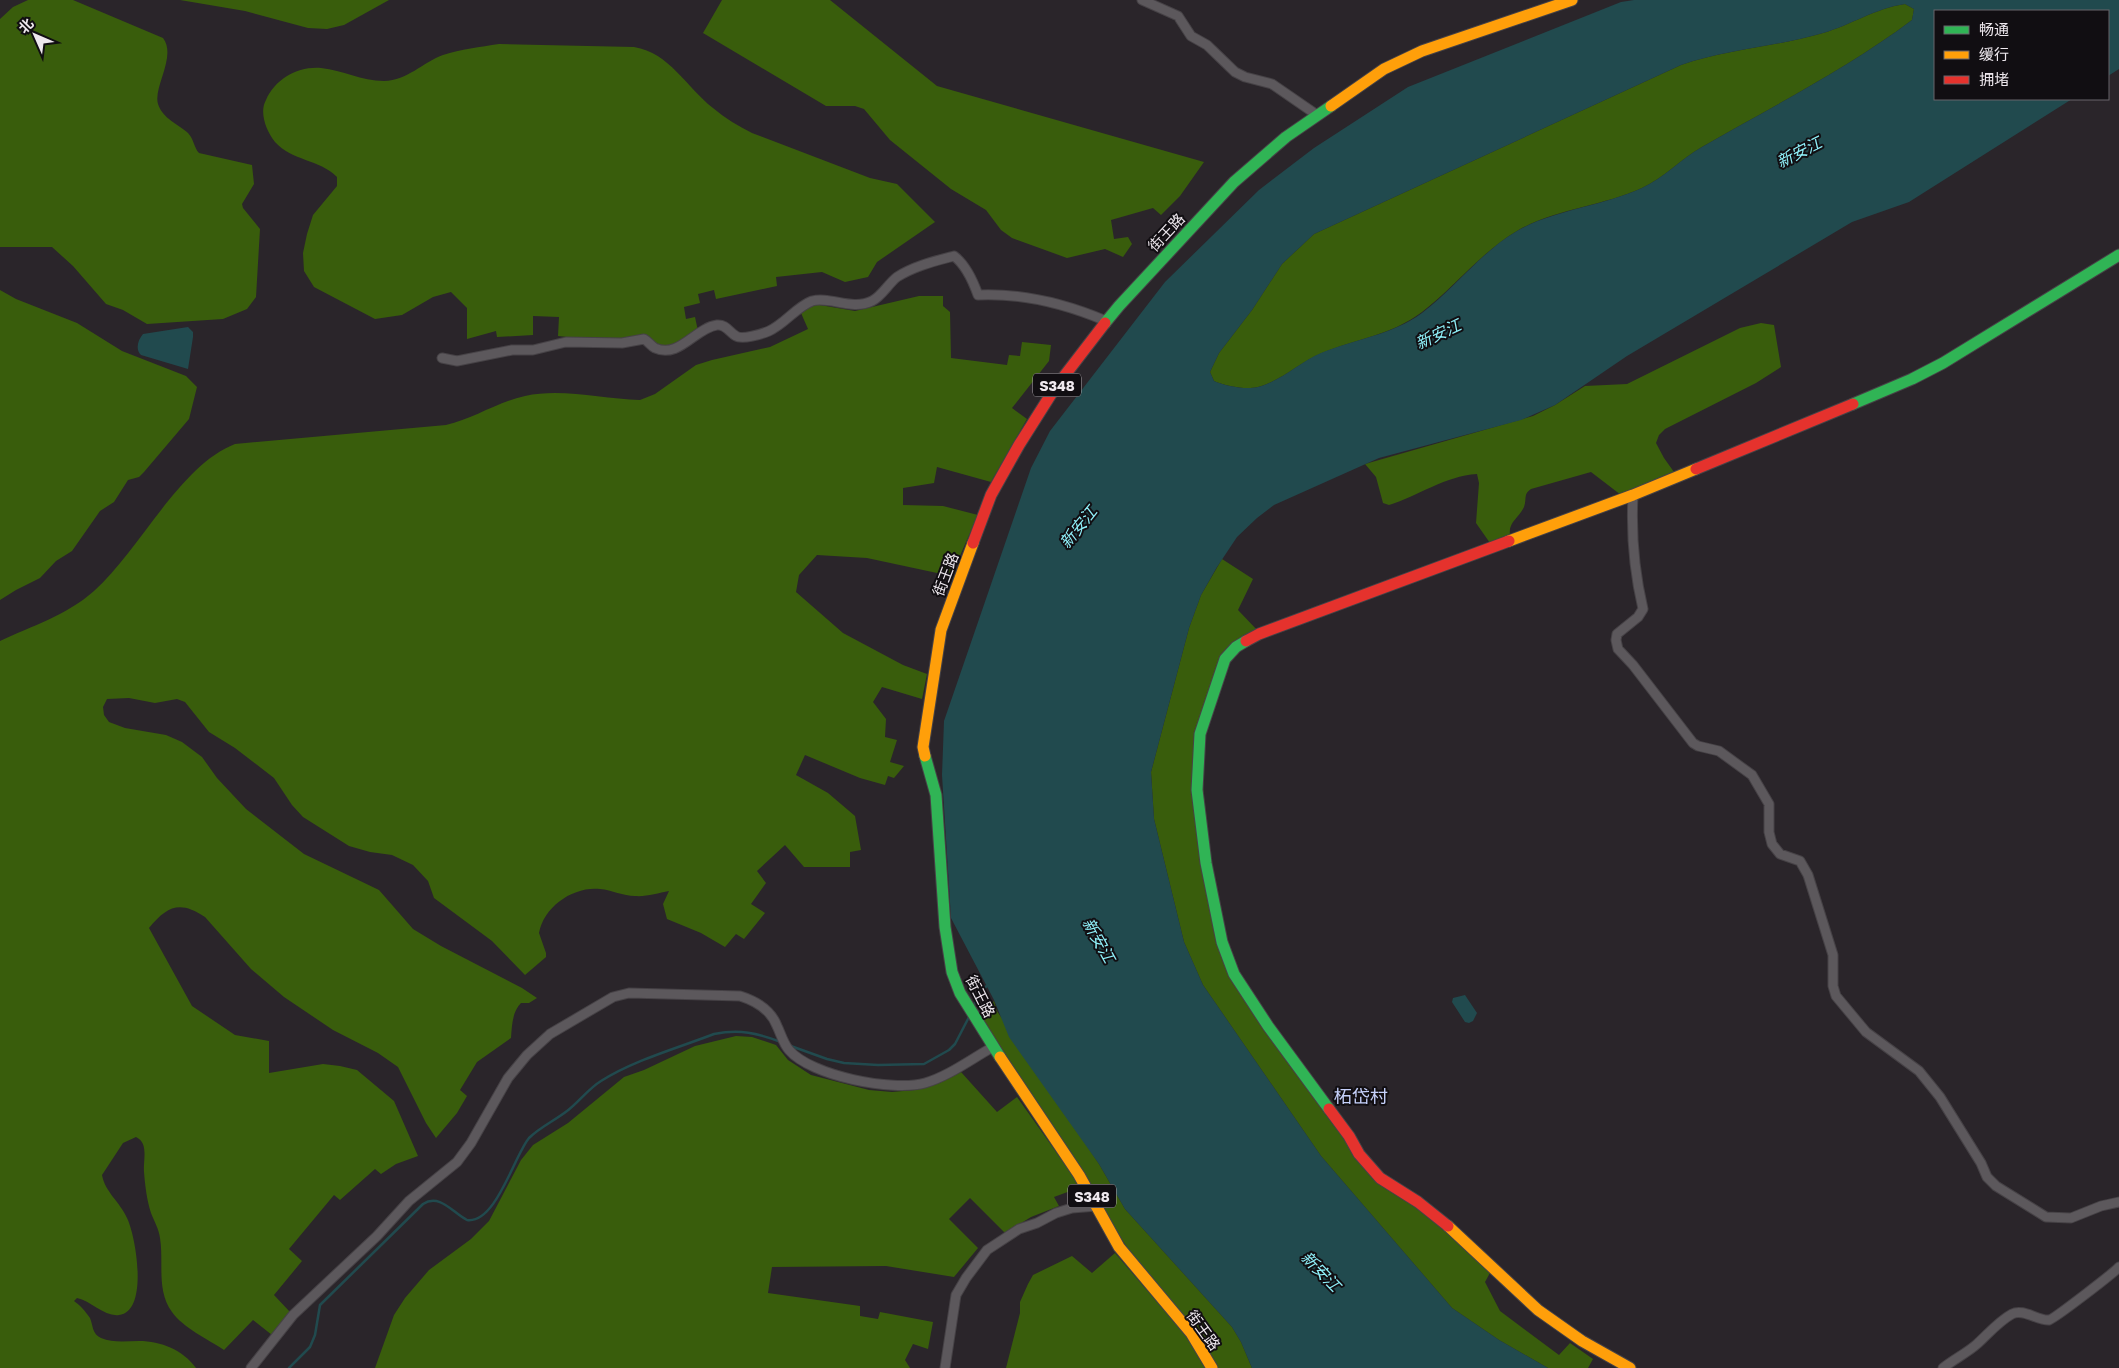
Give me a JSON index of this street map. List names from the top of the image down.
{
  "streets": {
    "street": ["街王路", "S348"]
  },
  "districts": ["柘岱村"],
  "water": ["新安江"],
  "legend": ["畅通", "缓行", "拥堵"],
  "north": "top left"
}
